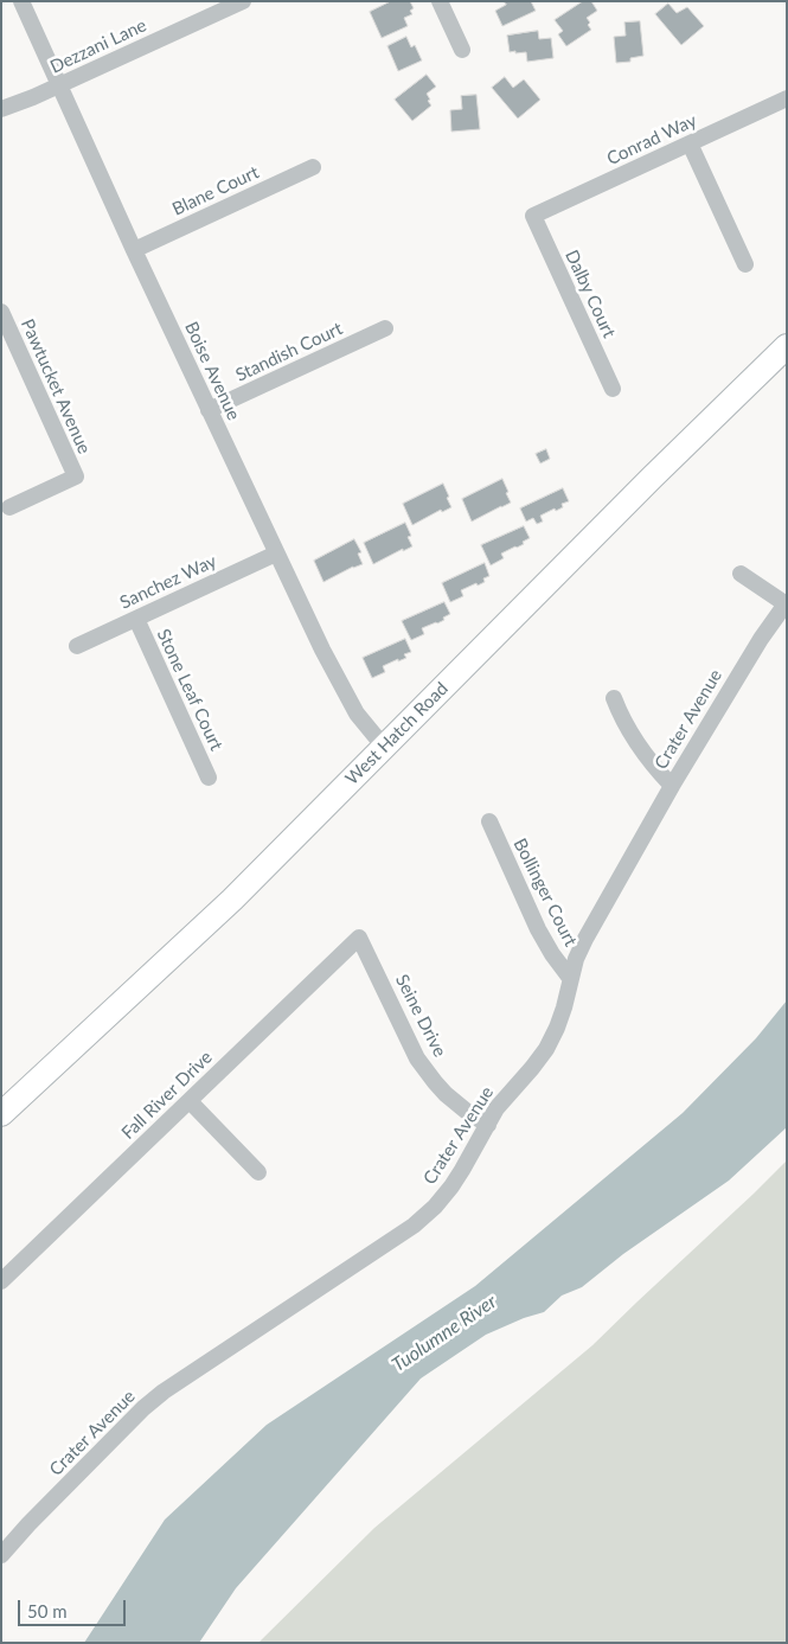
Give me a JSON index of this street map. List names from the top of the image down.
{
  "streets": {
    "main road": ["West Hatch Road"],
    "street": [
      "Dezzani Lane",
      "Conrad Way",
      "Blane Court",
      "Dalby Court",
      "Standish Court",
      "Boise Avenue",
      "Pawtucket Avenue",
      "Sanchez Way",
      "Stone Leaf Court",
      "Crater Avenue",
      "Bollinger Court",
      "Seine Drive",
      "Fall River Drive"
    ]
  },
  "crossings": [
    ["Dezzani Lane", "Boise Avenue"],
    ["Conrad Way", "Dalby Court"],
    ["Blane Court", "Boise Avenue"],
    ["Standish Court", "Boise Avenue"],
    ["Boise Avenue", "Sanchez Way"],
    ["Boise Avenue", "West Hatch Road"],
    ["Sanchez Way", "Stone Leaf Court"],
    ["Crater Avenue", "Bollinger Court"],
    ["Crater Avenue", "Seine Drive"],
    ["Seine Drive", "Fall River Drive"]
  ],
  "water": ["Tuolumne River"],
  "scale_bar": "50 m"
}
